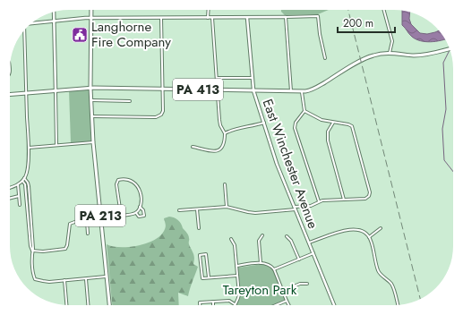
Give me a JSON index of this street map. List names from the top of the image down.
{
  "streets": {
    "main road": ["PA 413", "PA 213"],
    "street": ["East Winchester Avenue"]
  },
  "crossings": [
    ["PA 413", "East Winchester Avenue"],
    ["PA 413", "PA 213"]
  ],
  "parks": ["Tareyton Park"],
  "places": {
    "public building": ["Langhorne Fire Company"]
  },
  "scale_bar": "200 m"
}
